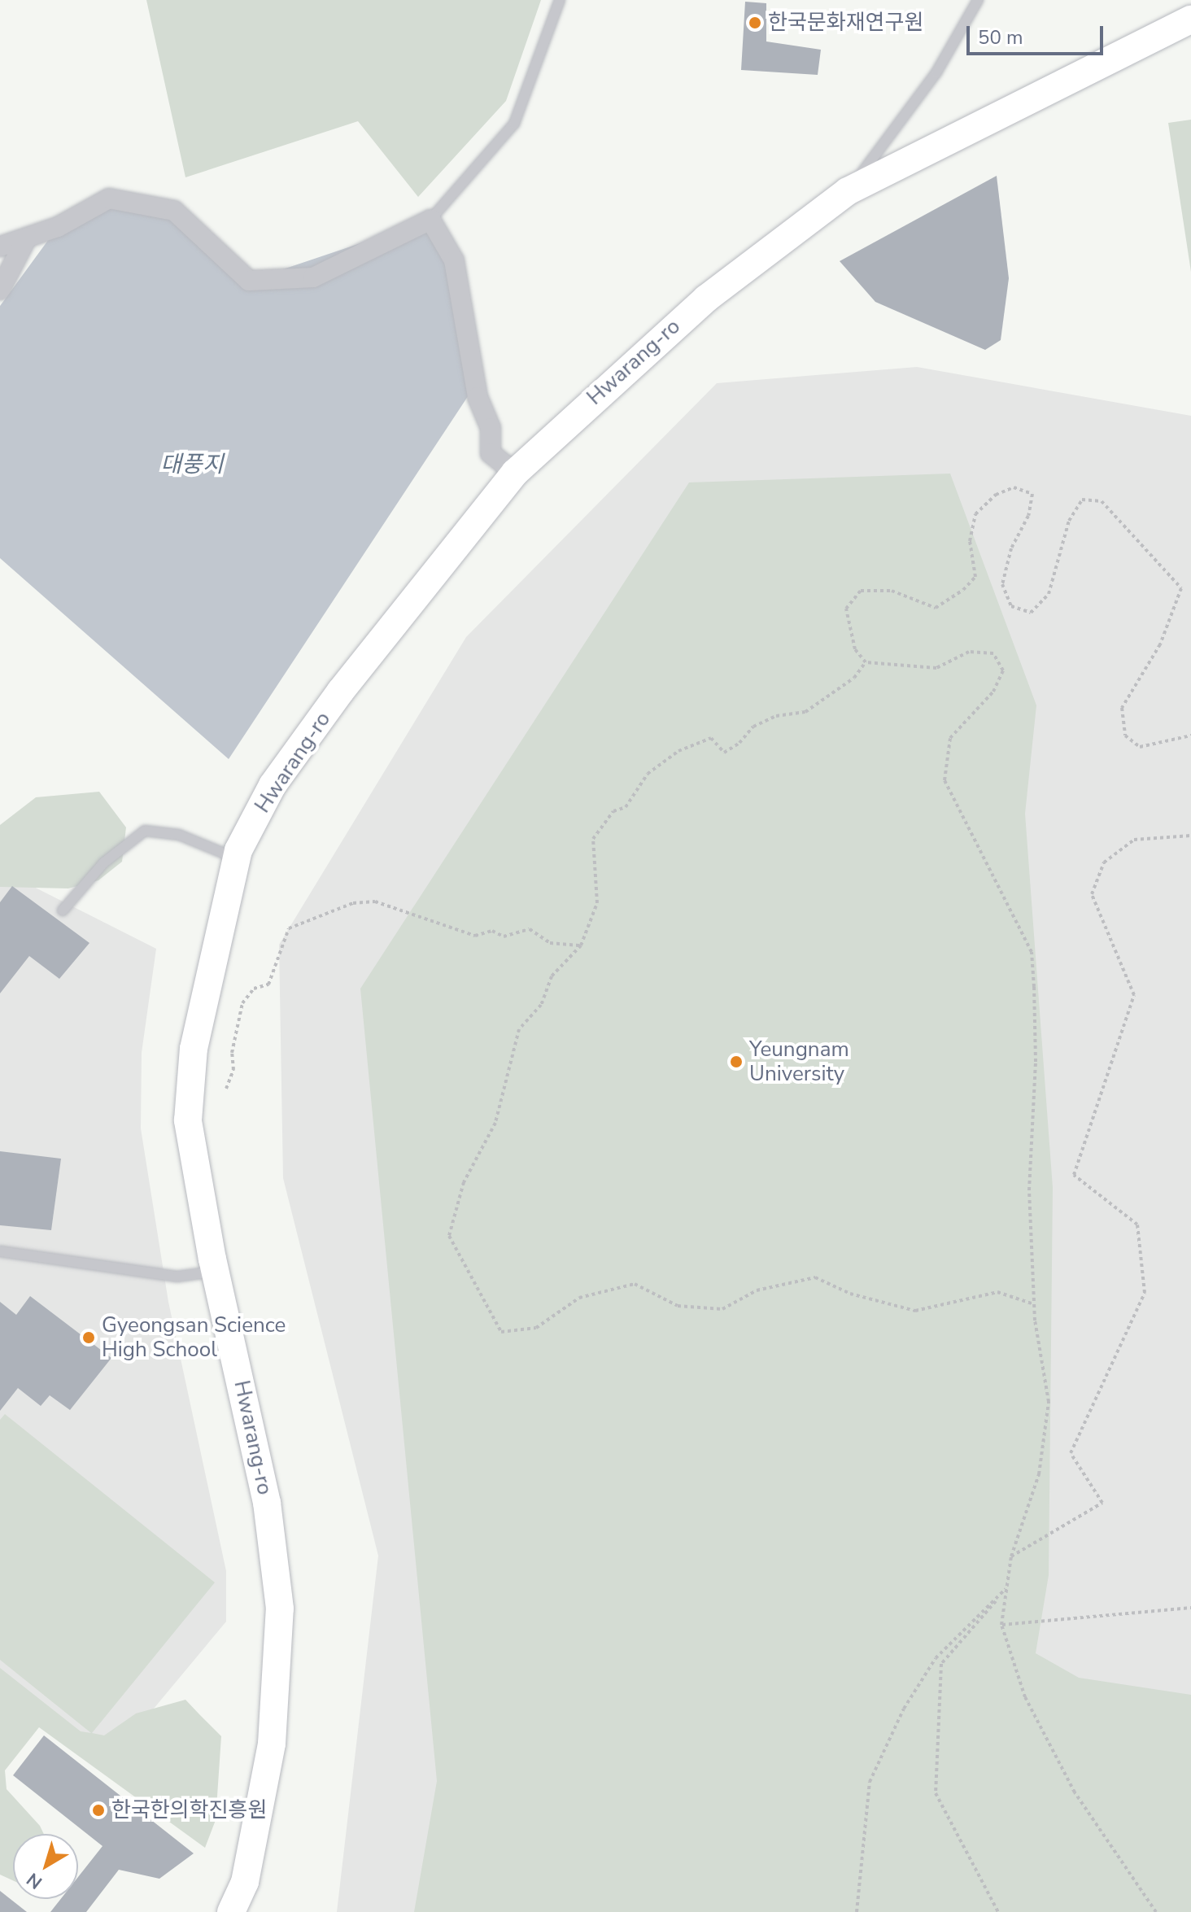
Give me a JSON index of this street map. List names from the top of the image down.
{
  "streets": {
    "street": ["Hwarang-ro"]
  },
  "water": ["대풍지"],
  "places": [
    "한국문화재연구원",
    "Yeungnam University",
    "Gyeongsan Science High School",
    "한국한의학진흥원"
  ],
  "scale_bar": "50 m",
  "north": "bottom left"
}
